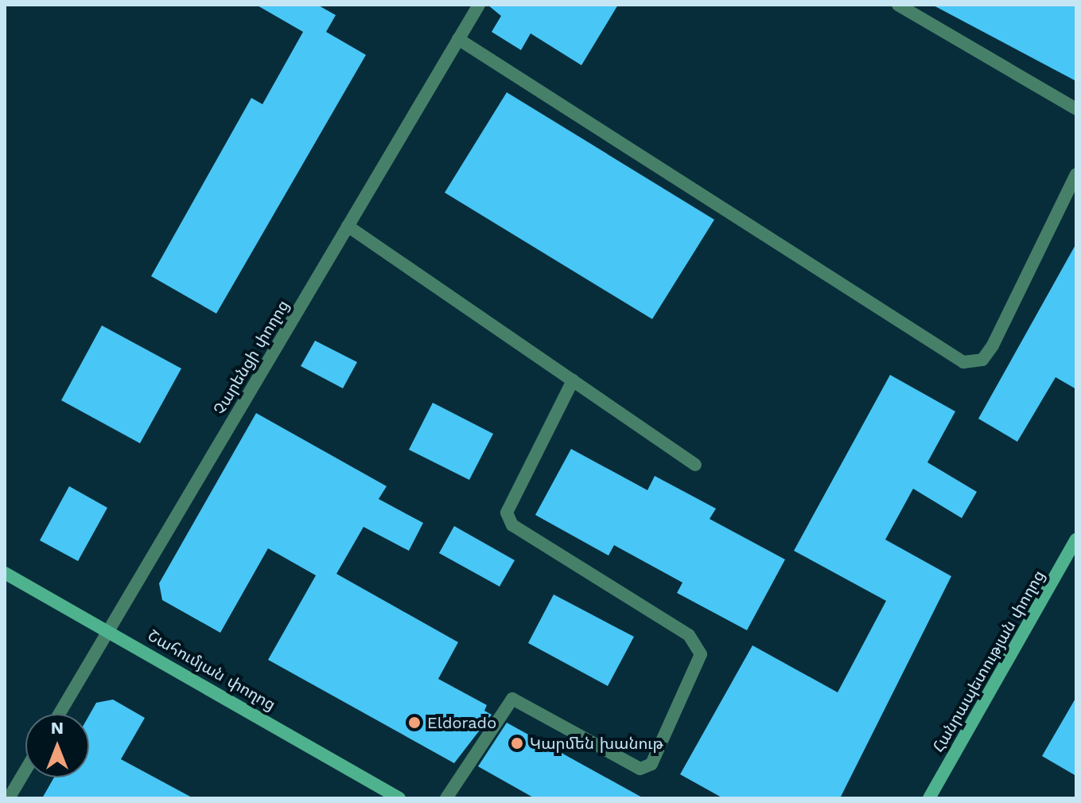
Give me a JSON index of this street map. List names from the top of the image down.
{
  "streets": {
    "street": ["Չարենցի փողոց", "Հանրապետության փողոց", "Շահումյան փողոց"]
  },
  "crossings": [
    ["Չարենցի փողոց", "Շահումյան փողոց"]
  ],
  "places": ["Eldorado", "Կարմեն խանութ"],
  "north": "top"
}
